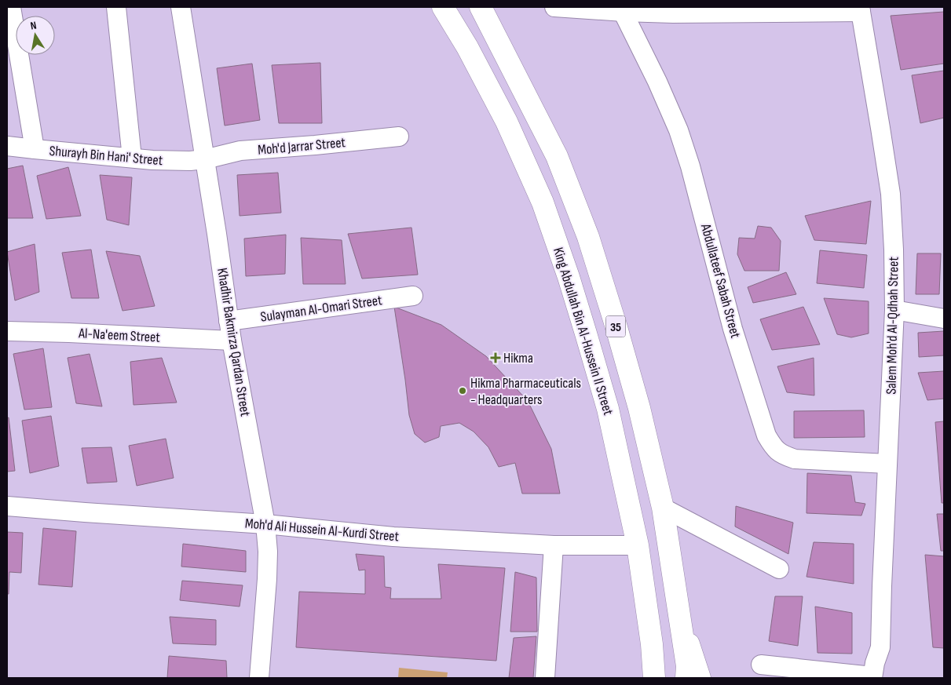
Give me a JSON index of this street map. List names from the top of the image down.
{
  "streets": {
    "main road": ["35", "King Abdullah Bin Al-Hussein II Street"],
    "street": [
      "Moh'd Jarrar Street",
      "Shurayh Bin Hani' Street",
      "Abdullateef Sabah Street",
      "Sulayman Al-Omari Street",
      "Salem Moh'd Al-Qdhah Street",
      "Al-Na'eem Street",
      "Khadhir Bakmirza Qardan Street",
      "Moh'd Ali Hussein Al-Kurdi Street"
    ]
  },
  "crossings": [
    ["Moh'd Jarrar Street", "Shurayh Bin Hani' Street"],
    ["Moh'd Jarrar Street", "Khadhir Bakmirza Qardan Street"],
    ["Shurayh Bin Hani' Street", "Khadhir Bakmirza Qardan Street"],
    ["Abdullateef Sabah Street", "Salem Moh'd Al-Qdhah Street"],
    ["Sulayman Al-Omari Street", "Khadhir Bakmirza Qardan Street"],
    ["King Abdullah Bin Al-Hussein II Street", "Moh'd Ali Hussein Al-Kurdi Street"],
    ["Al-Na'eem Street", "Khadhir Bakmirza Qardan Street"],
    ["Khadhir Bakmirza Qardan Street", "Moh'd Ali Hussein Al-Kurdi Street"]
  ],
  "places": {
    "health": ["Hikma"],
    "other": ["Hikma Pharmaceuticals - Headquarters"]
  },
  "north": "top"
}
